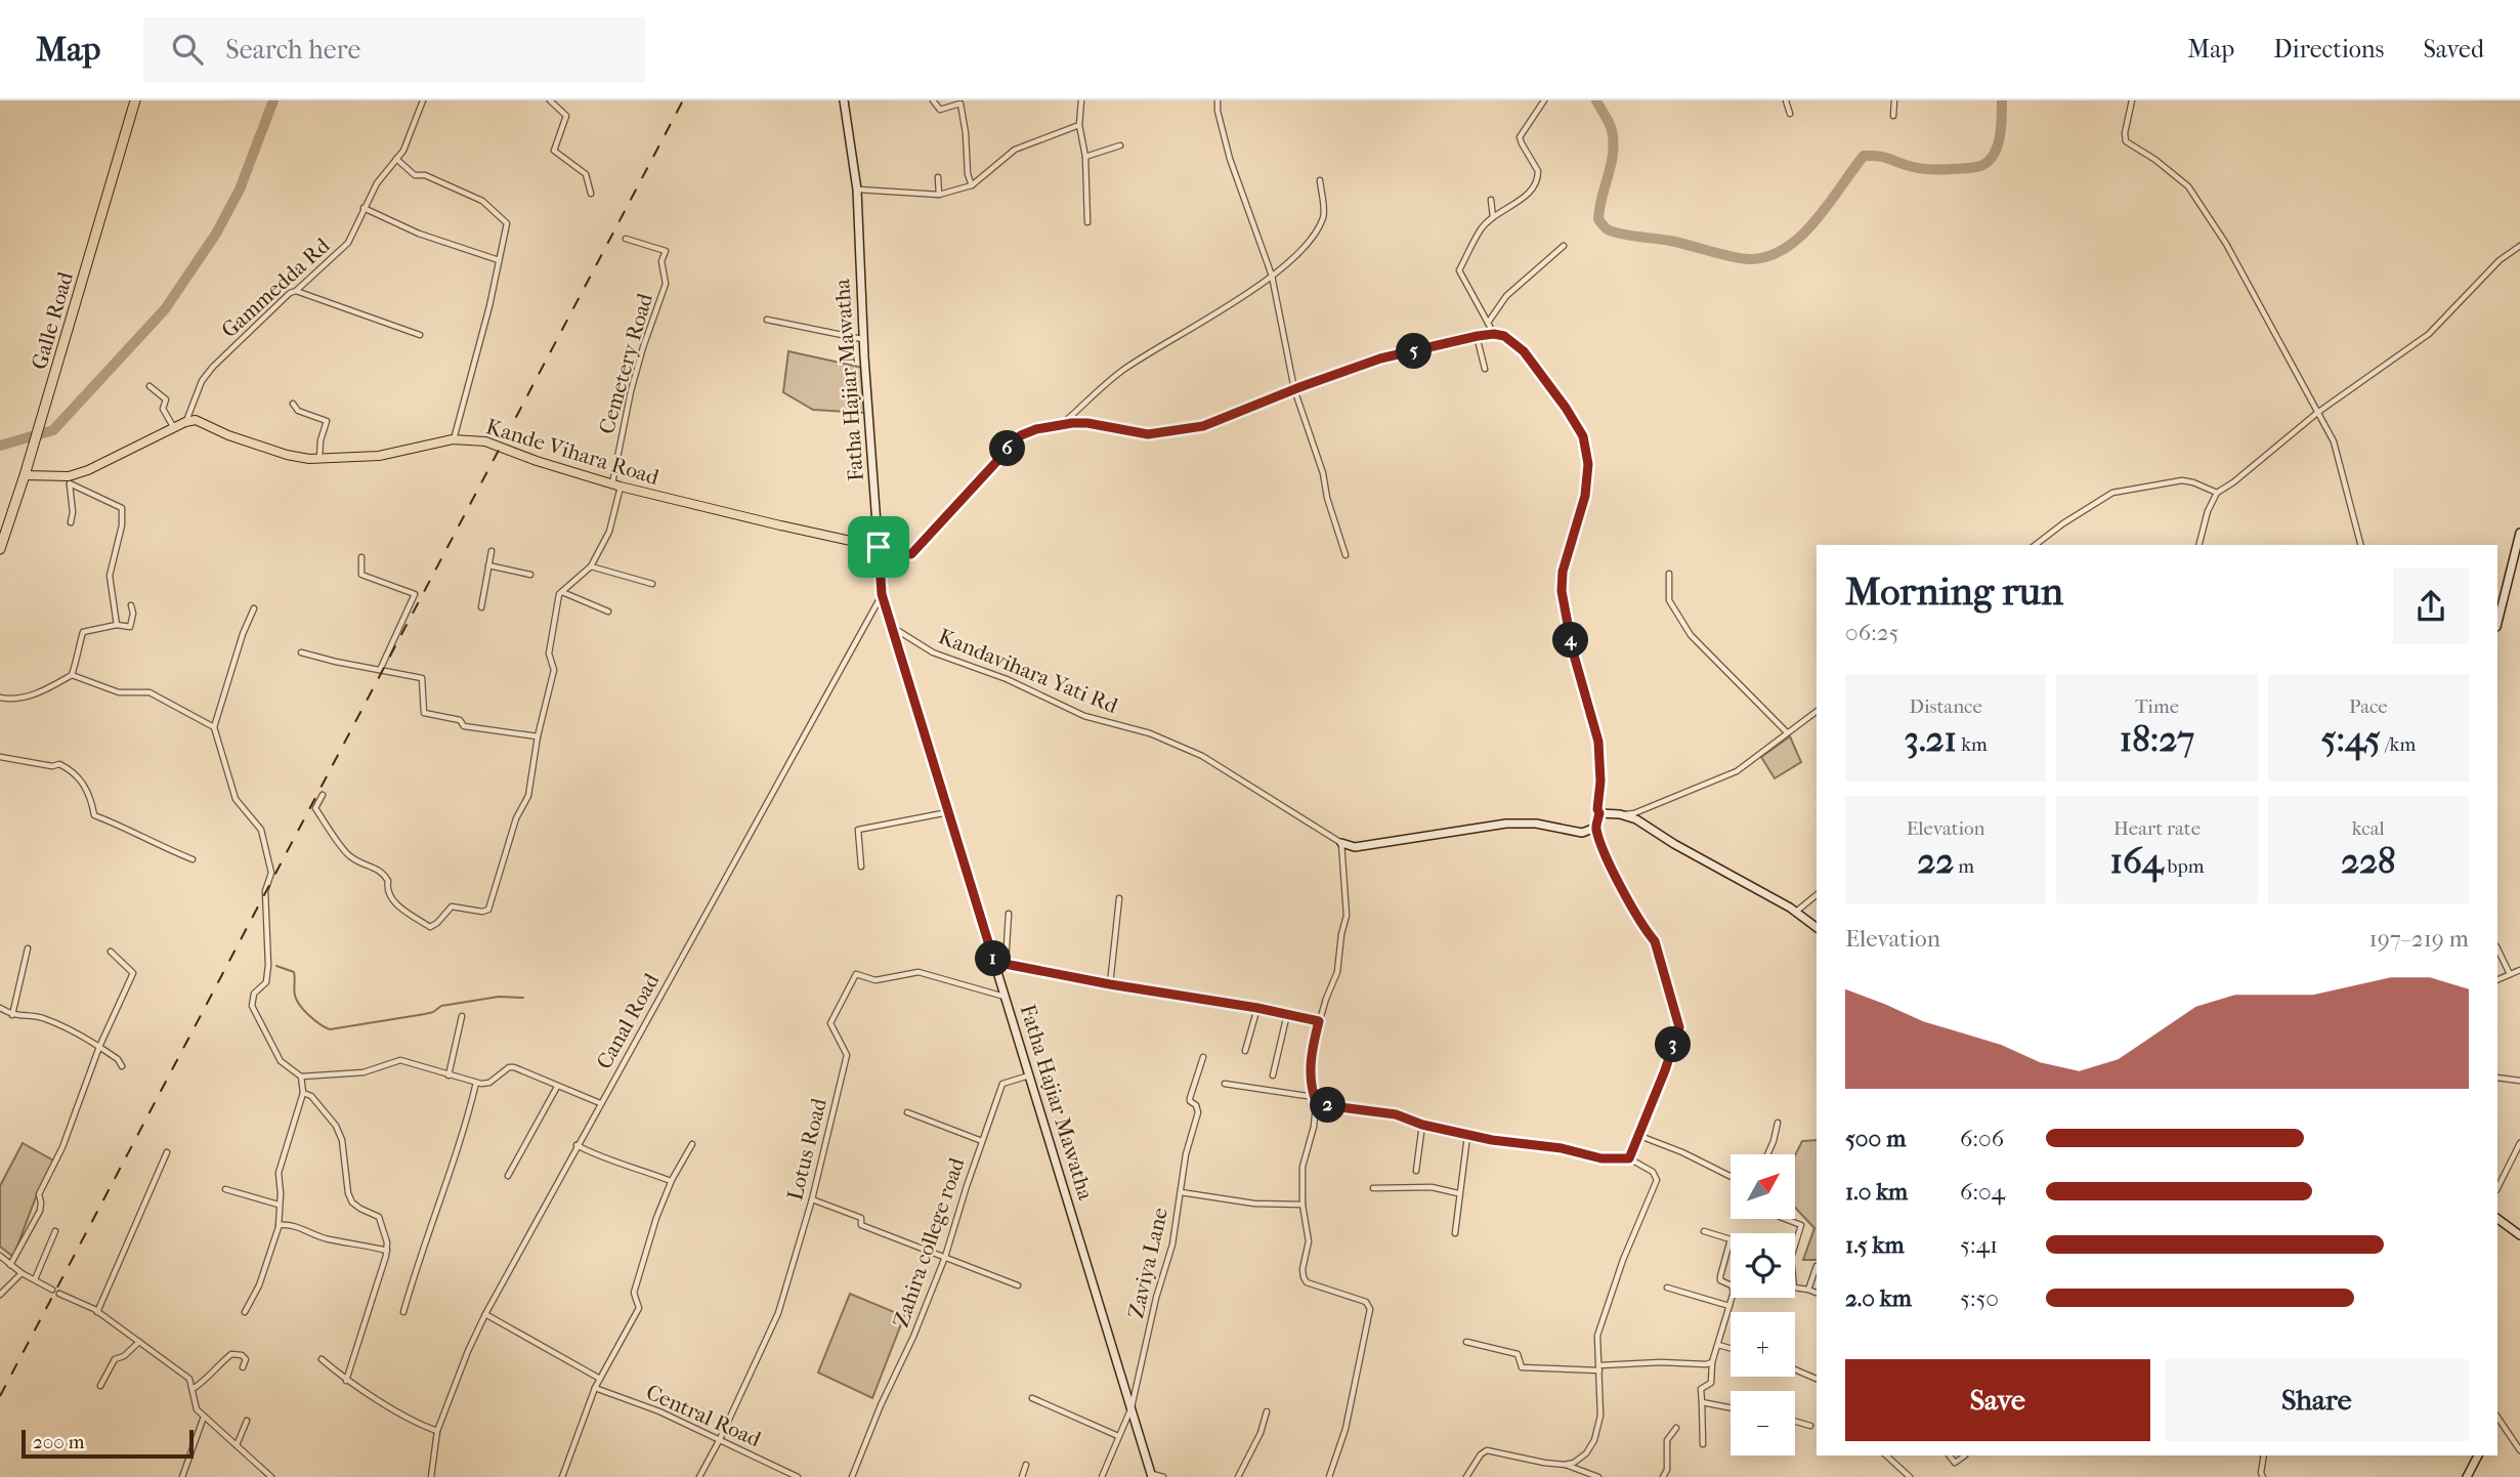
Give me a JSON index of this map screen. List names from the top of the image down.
{
  "streets": {
    "highway": ["Galle Road"],
    "main road": ["Kande Vihara Road"],
    "street": [
      "Gammedda Rd",
      "Cemetery Road",
      "Fatha Hajiar Mawatha",
      "Kandavihara Yati Rd",
      "Canal Road",
      "Lotus Road",
      "Zahira college road",
      "Zaviya Lane",
      "Central Road"
    ]
  },
  "crossings": [
    ["Gammedda Rd", "Kande Vihara Road"],
    ["Cemetery Road", "Kande Vihara Road"],
    ["Fatha Hajiar Mawatha", "Kande Vihara Road"],
    ["Fatha Hajiar Mawatha", "Kandavihara Yati Rd"],
    ["Fatha Hajiar Mawatha", "Canal Road"],
    ["Fatha Hajiar Mawatha", "Lotus Road"],
    ["Fatha Hajiar Mawatha", "Zahira college road"],
    ["Fatha Hajiar Mawatha", "Zaviya Lane"],
    ["Lotus Road", "Central Road"]
  ],
  "scale_bar": "200 m",
  "north": "top right",
  "page": {
    "header": "Map",
    "search": "Search here",
    "nav": ["Map", "Directions", "Saved"],
    "pins": [
      "5",
      "6",
      "4",
      "1",
      "3",
      "2"
    ],
    "heading": ["Morning run", "06:25"],
    "stats": [
      ["Distance", "3.21 km"],
      ["Time", "18:27"],
      ["Pace", "5:45 /km"],
      ["Elevation", "22 m"],
      ["Heart rate", "164 bpm"],
      ["kcal", "228"]
    ],
    "chart": ["Elevation", "197–219 m"],
    "list": [
      {
        "name": "500 m",
        "note": "6:06"
      },
      {
        "name": "1.0 km",
        "note": "6:04"
      },
      {
        "name": "1.5 km",
        "note": "5:41"
      },
      {
        "name": "2.0 km",
        "note": "5:50"
      }
    ],
    "map_buttons": ["+", "−"],
    "buttons": ["Save", "Share"],
    "scale": "200 m"
  }
}
